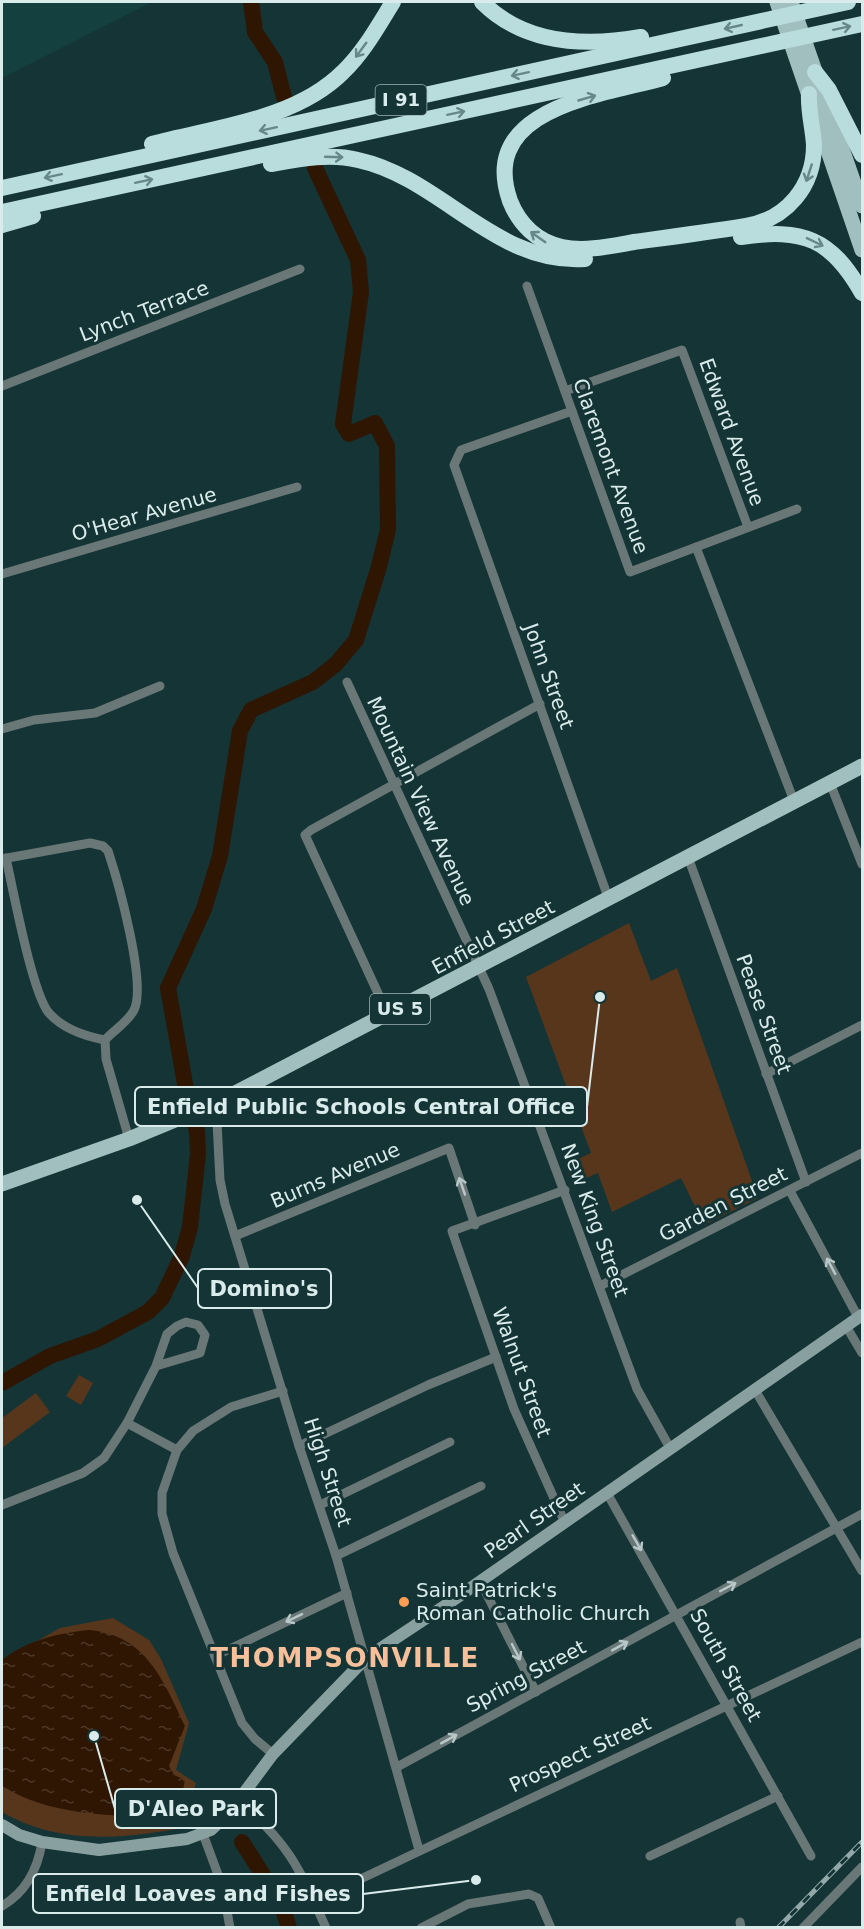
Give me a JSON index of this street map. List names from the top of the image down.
{
  "streets": {
    "highway": ["I 91"],
    "main road": ["Enfield Street", "US 5"],
    "street": [
      "Lynch Terrace",
      "Edward Avenue",
      "Claremont Avenue",
      "O'Hear Avenue",
      "John Street",
      "Mountain View Avenue",
      "Pease Street",
      "Burns Avenue",
      "Garden Street",
      "New King Street",
      "Walnut Street",
      "High Street",
      "Pearl Street",
      "South Street",
      "Spring Street",
      "Prospect Street"
    ]
  },
  "crossings": [
    ["Edward Avenue", "Claremont Avenue"],
    ["Claremont Avenue", "John Street"],
    ["John Street", "Enfield Street"],
    ["Mountain View Avenue", "Enfield Street"],
    ["Mountain View Avenue", "New King Street"],
    ["Enfield Street", "Pease Street"],
    ["Enfield Street", "New King Street"],
    ["Enfield Street", "High Street"],
    ["Pease Street", "Garden Street"],
    ["Burns Avenue", "Walnut Street"],
    ["Burns Avenue", "High Street"],
    ["Garden Street", "New King Street"],
    ["New King Street", "Pearl Street"],
    ["Walnut Street", "Pearl Street"],
    ["High Street", "Pearl Street"],
    ["High Street", "Spring Street"],
    ["High Street", "Prospect Street"],
    ["Pearl Street", "South Street"],
    ["South Street", "Spring Street"],
    ["South Street", "Prospect Street"]
  ],
  "one_way": ["Spring Street"],
  "districts": ["THOMPSONVILLE"],
  "places": [
    "Enfield Public Schools Central Office",
    "Domino's",
    "Saint Patrick's Roman Catholic Church",
    "D'Aleo Park",
    "Enfield Loaves and Fishes"
  ]
}
